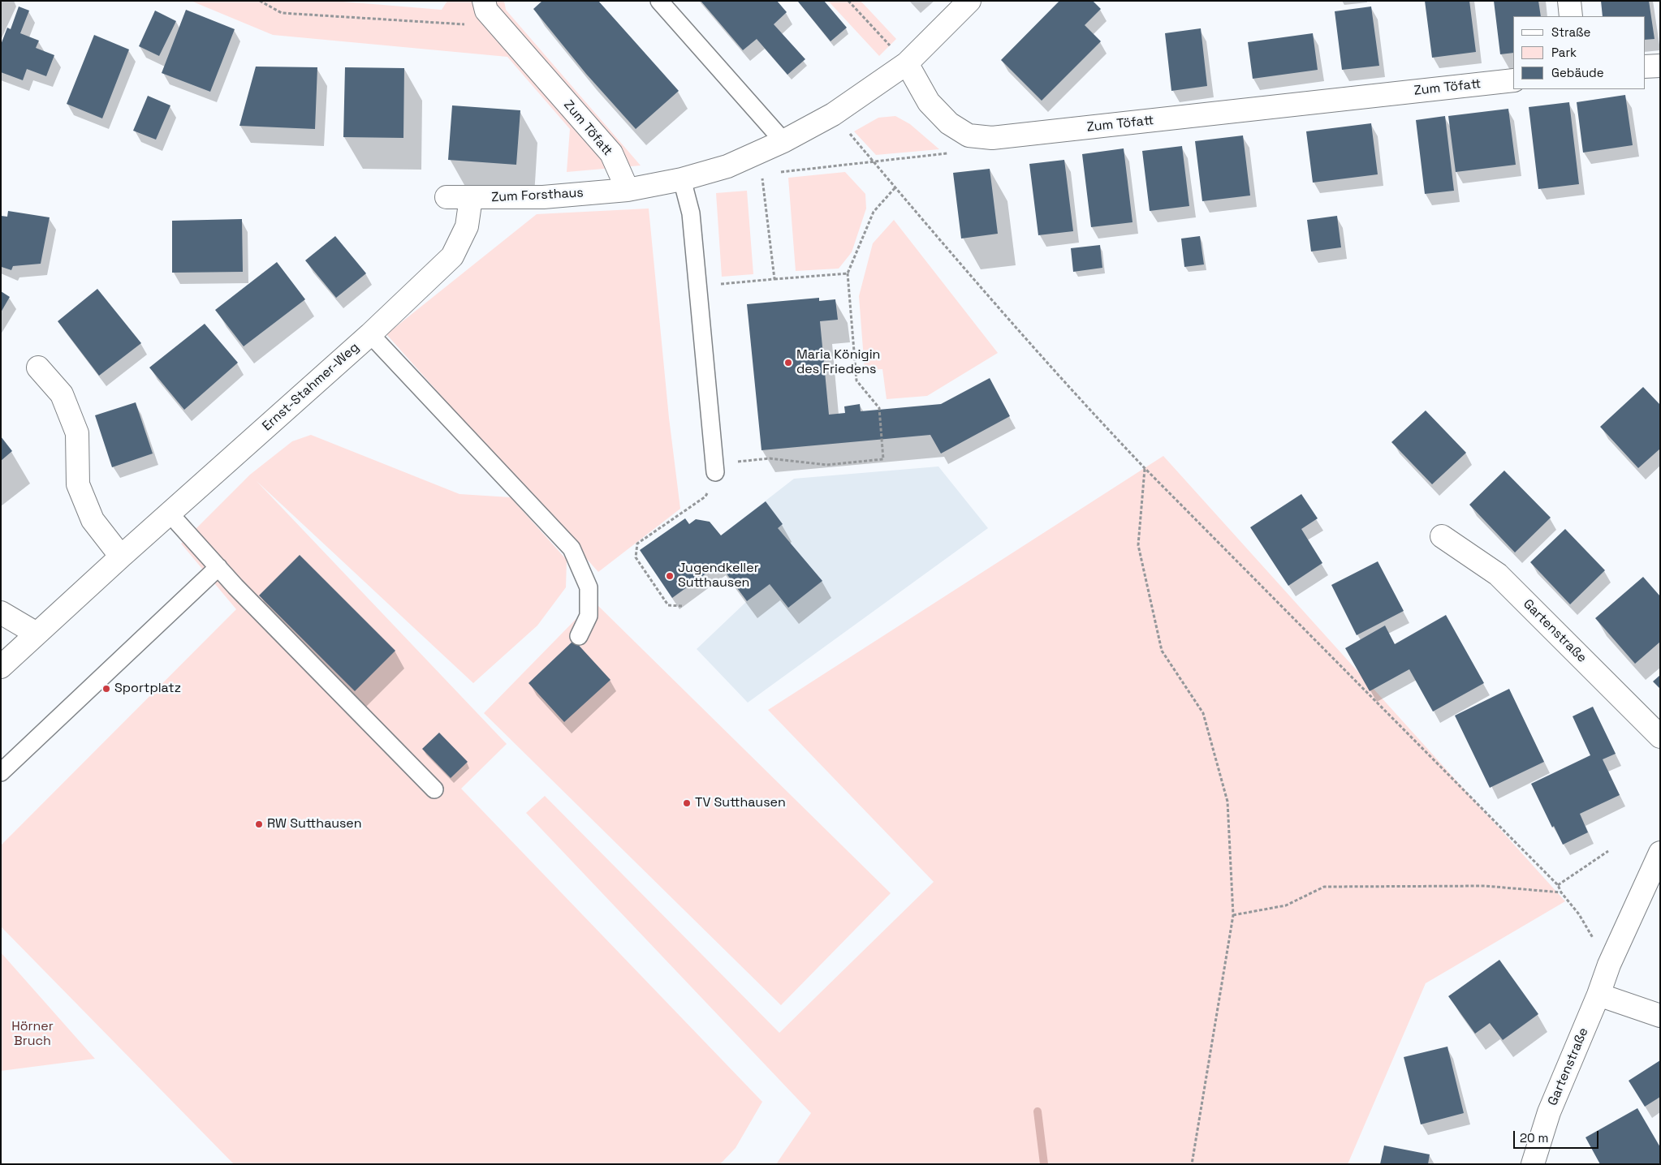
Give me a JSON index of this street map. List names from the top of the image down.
{
  "streets": {
    "street": [
      "Zum Töfatt",
      "Zum Forsthaus",
      "Ernst-Stahmer-Weg",
      "Gartenstraße"
    ]
  },
  "crossings": [
    ["Zum Töfatt", "Zum Forsthaus"],
    ["Zum Forsthaus", "Ernst-Stahmer-Weg"]
  ],
  "parks": ["Hörner Bruch"],
  "places": [
    "Maria Königin des Friedens",
    "Jugendkeller Sutthausen",
    "Sportplatz",
    "TV Sutthausen",
    "RW Sutthausen"
  ],
  "legend": ["Straße", "Park", "Gebäude"],
  "scale_bar": "20 m"
}
